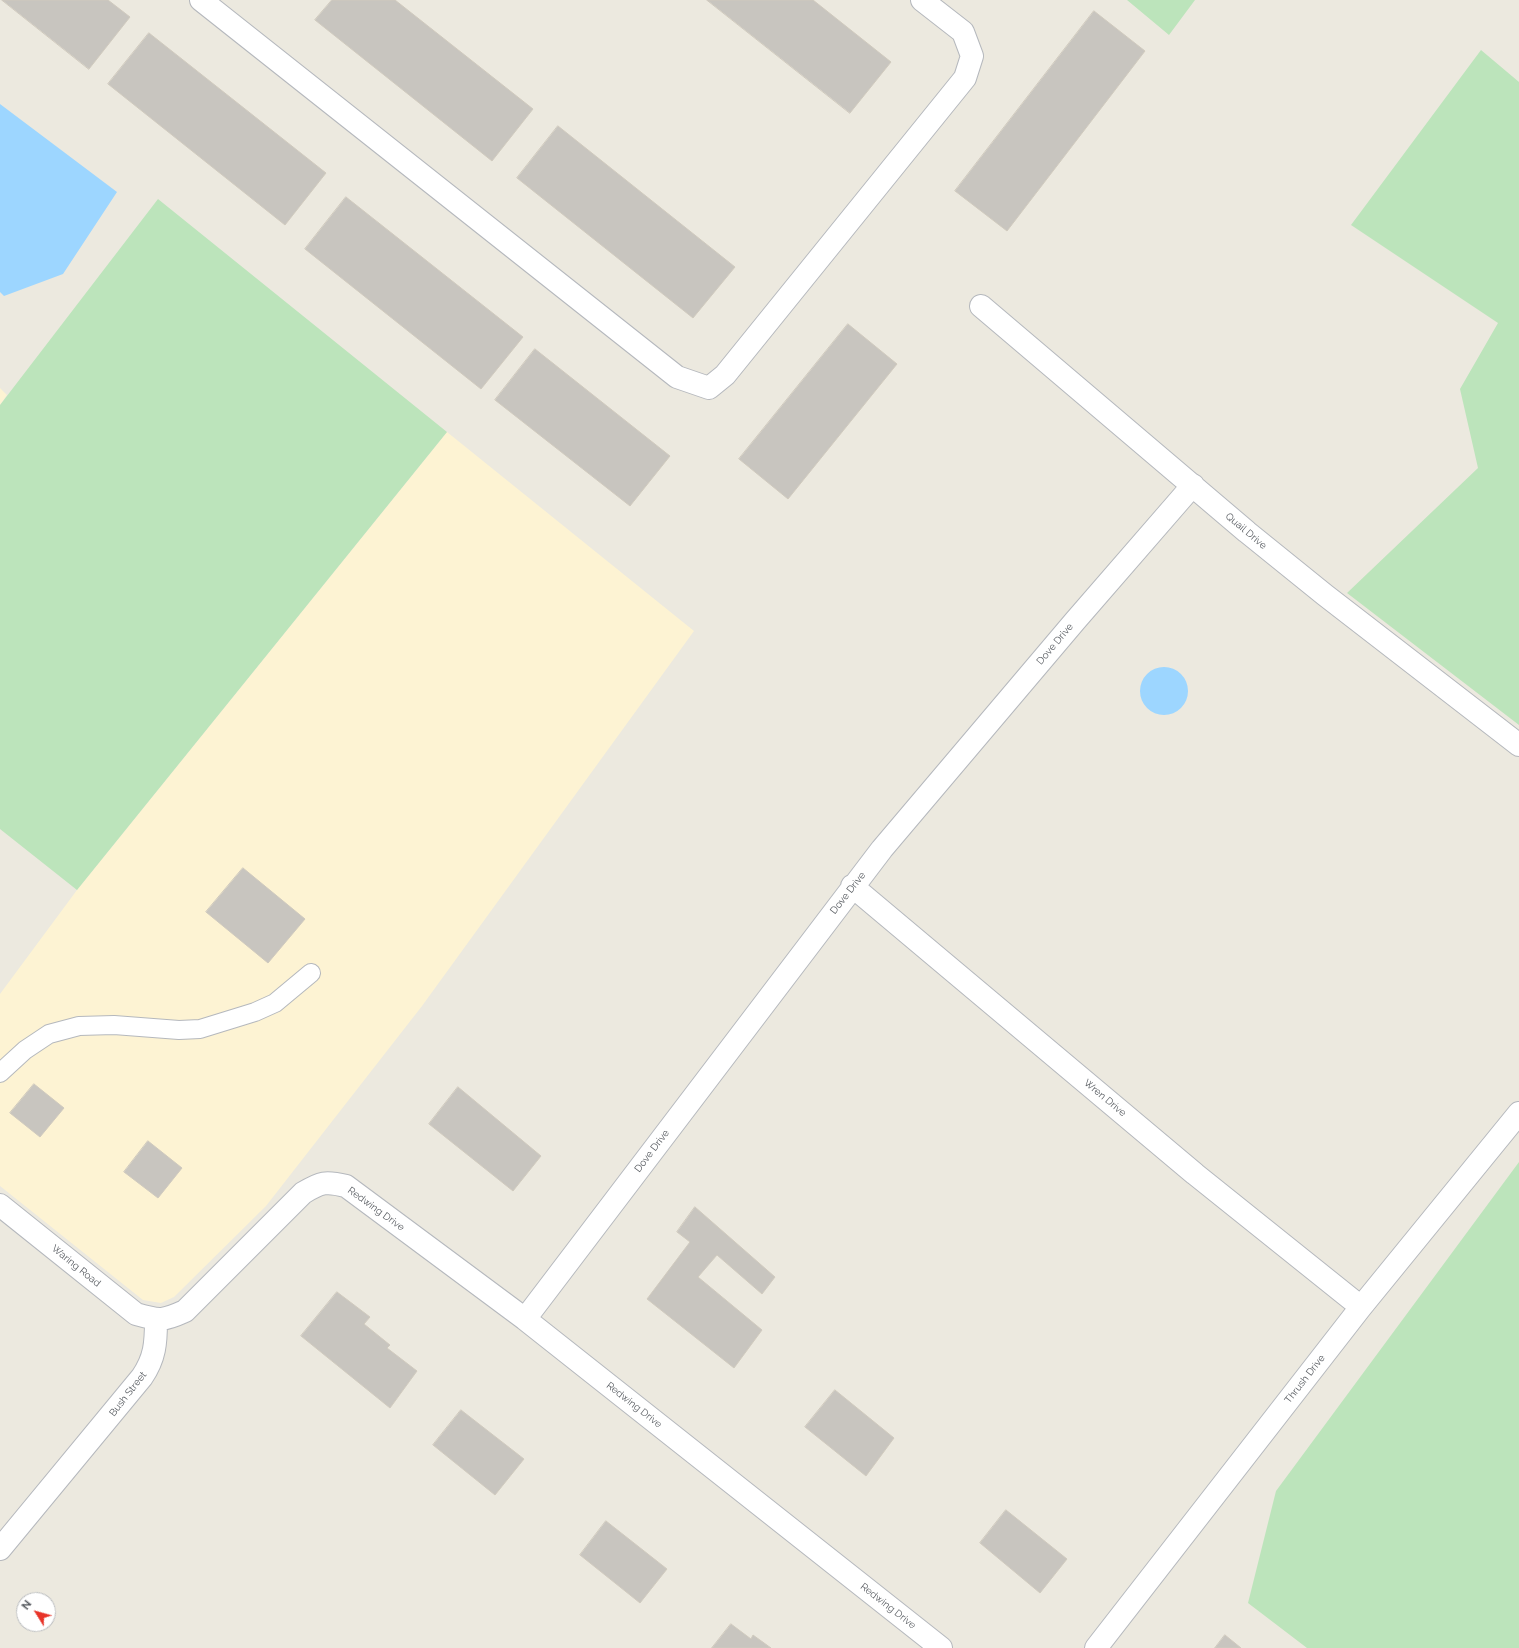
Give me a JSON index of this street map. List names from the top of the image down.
{
  "streets": {
    "street": [
      "Quail Drive",
      "Dove Drive",
      "Wren Drive",
      "Redwing Drive",
      "Waring Road",
      "Thrush Drive",
      "Bush Street"
    ]
  },
  "crossings": [
    ["Quail Drive", "Dove Drive"],
    ["Dove Drive", "Wren Drive"],
    ["Dove Drive", "Redwing Drive"],
    ["Wren Drive", "Thrush Drive"],
    ["Redwing Drive", "Waring Road"],
    ["Redwing Drive", "Bush Street"],
    ["Waring Road", "Bush Street"]
  ],
  "north": "top left"
}
